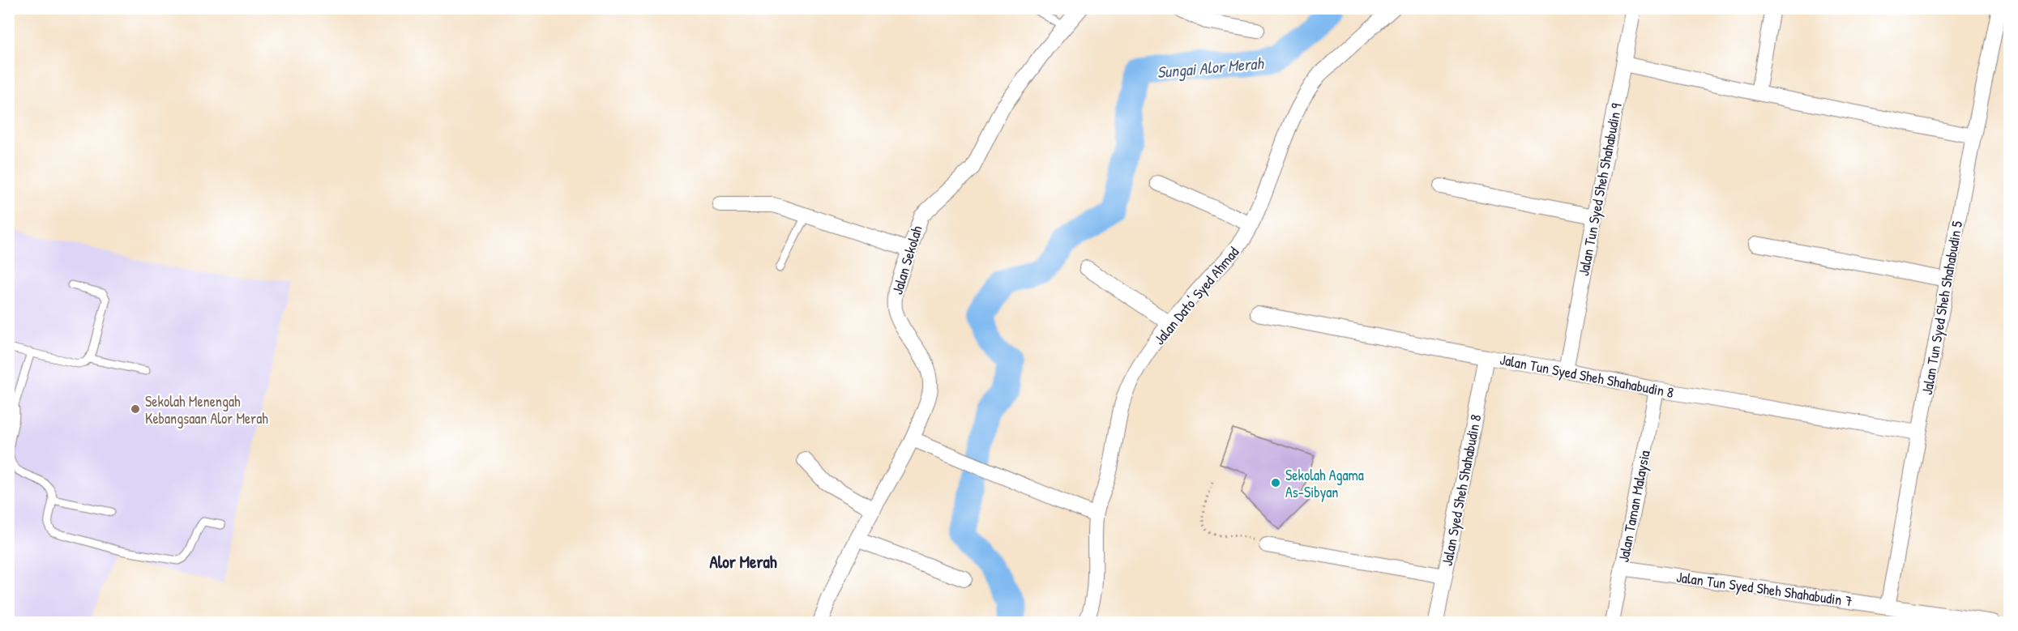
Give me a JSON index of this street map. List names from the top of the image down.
{
  "streets": {
    "street": [
      "Jalan Tun Syed Sheh Shahabudin 9",
      "Jalan Sekolah",
      "Jalan Dato' Syed Ahmad",
      "Jalan Tun Syed Sheh Shahabudin 5",
      "Jalan Tun Syed Sheh Shahabudin 8",
      "Jalan Syed Sheh Shahabudin 8",
      "Jalan Taman Malaysia",
      "Jalan Tun Syed Sheh Shahabudin 7"
    ]
  },
  "crossings": [
    ["Jalan Tun Syed Sheh Shahabudin 9", "Jalan Tun Syed Sheh Shahabudin 8"],
    ["Jalan Tun Syed Sheh Shahabudin 5", "Jalan Tun Syed Sheh Shahabudin 8"],
    ["Jalan Tun Syed Sheh Shahabudin 5", "Jalan Tun Syed Sheh Shahabudin 7"],
    ["Jalan Tun Syed Sheh Shahabudin 8", "Jalan Syed Sheh Shahabudin 8"],
    ["Jalan Tun Syed Sheh Shahabudin 8", "Jalan Taman Malaysia"],
    ["Jalan Taman Malaysia", "Jalan Tun Syed Sheh Shahabudin 7"]
  ],
  "districts": ["Alor Merah"],
  "water": ["Sungai Alor Merah"],
  "places": ["Sekolah Menengah Kebangsaan Alor Merah", "Sekolah Agama As-Sibyan"]
}
